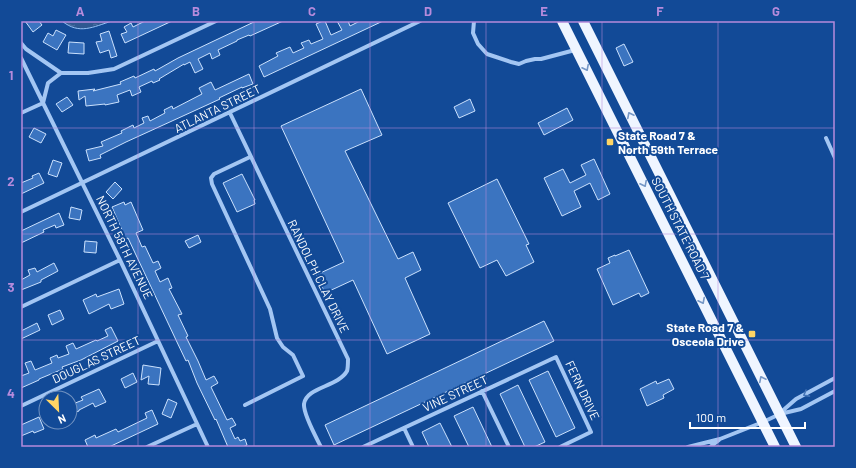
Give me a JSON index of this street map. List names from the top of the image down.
{
  "streets": {
    "main road": ["SOUTH STATE ROAD 7"],
    "street": [
      "ATLANTA STREET",
      "NORTH 58TH AVENUE",
      "RANDOLPH CLAY DRIVE",
      "DOUGLAS STREET",
      "FERN DRIVE",
      "VINE STREET"
    ]
  },
  "crossings": [
    ["ATLANTA STREET", "NORTH 58TH AVENUE"],
    ["ATLANTA STREET", "RANDOLPH CLAY DRIVE"],
    ["NORTH 58TH AVENUE", "DOUGLAS STREET"],
    ["FERN DRIVE", "VINE STREET"]
  ],
  "places": {
    "transit": ["State Road 7 & North 59th Terrace", "State Road 7 & Osceola Drive"]
  },
  "scale_bar": "100 m",
  "north": "bottom right",
  "grid": {
    "columns": [
      "A",
      "B",
      "C",
      "D",
      "E",
      "F",
      "G"
    ],
    "rows": [
      "1",
      "2",
      "3",
      "4"
    ]
  }
}
